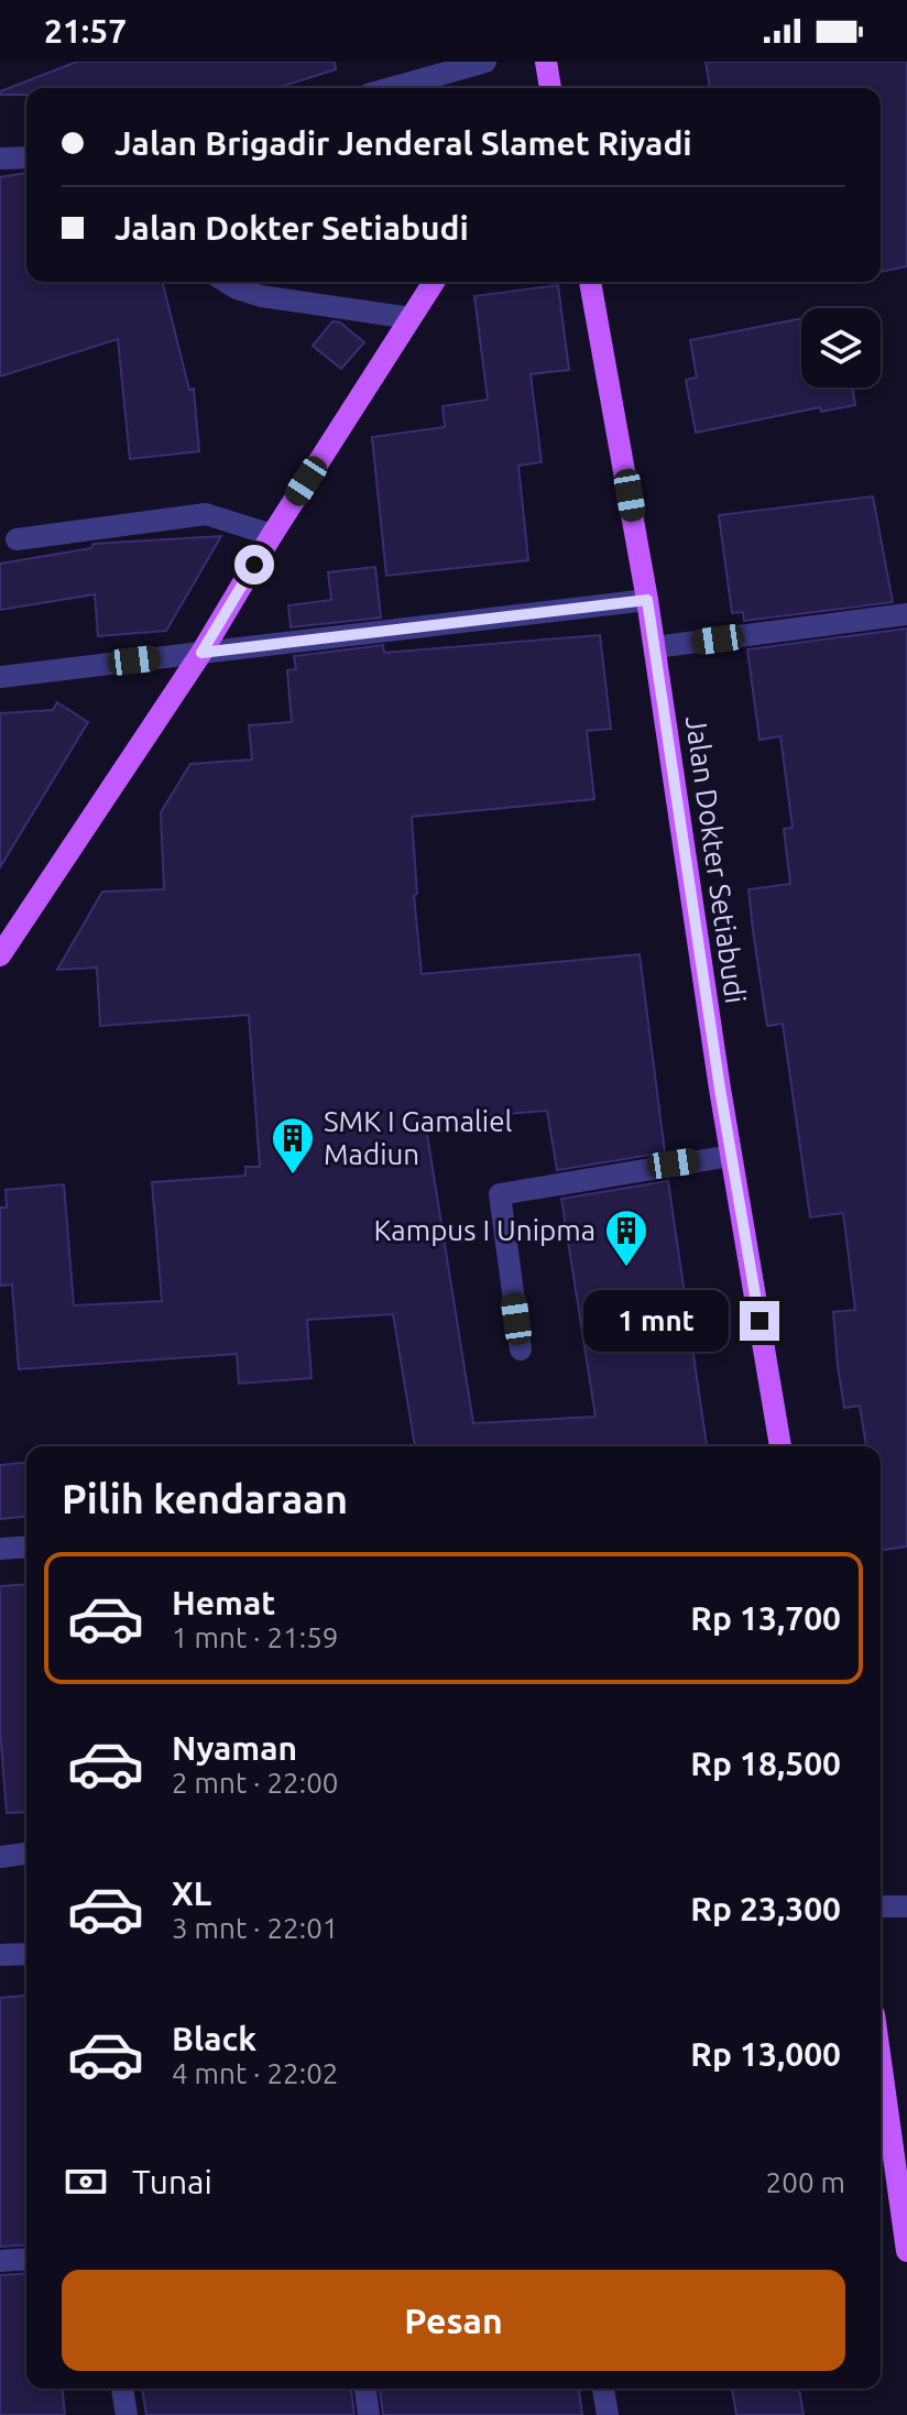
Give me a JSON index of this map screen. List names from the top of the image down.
{
  "streets": {
    "main road": ["Jalan Dokter Setiabudi"]
  },
  "places": {
    "building": ["SMK I Gamaliel Madiun", "Kampus I Unipma"]
  },
  "page": {
    "status": "21:57",
    "banner": ["Jalan Brigadir Jenderal Slamet Riyadi", "Jalan Dokter Setiabudi"],
    "bubble": "1 mnt",
    "heading": "Pilih kendaraan",
    "list": [
      {
        "name": "Hemat",
        "note": "1 mnt · 21:59",
        "value": "Rp 13,700"
      },
      {
        "name": "Nyaman",
        "note": "2 mnt · 22:00",
        "value": "Rp 18,500"
      },
      {
        "name": "XL",
        "note": "3 mnt · 22:01",
        "value": "Rp 23,300"
      },
      {
        "name": "Black",
        "note": "4 mnt · 22:02",
        "value": "Rp 13,000"
      }
    ],
    "pay": ["Tunai", "200 m"],
    "buttons": "Pesan"
  }
}
